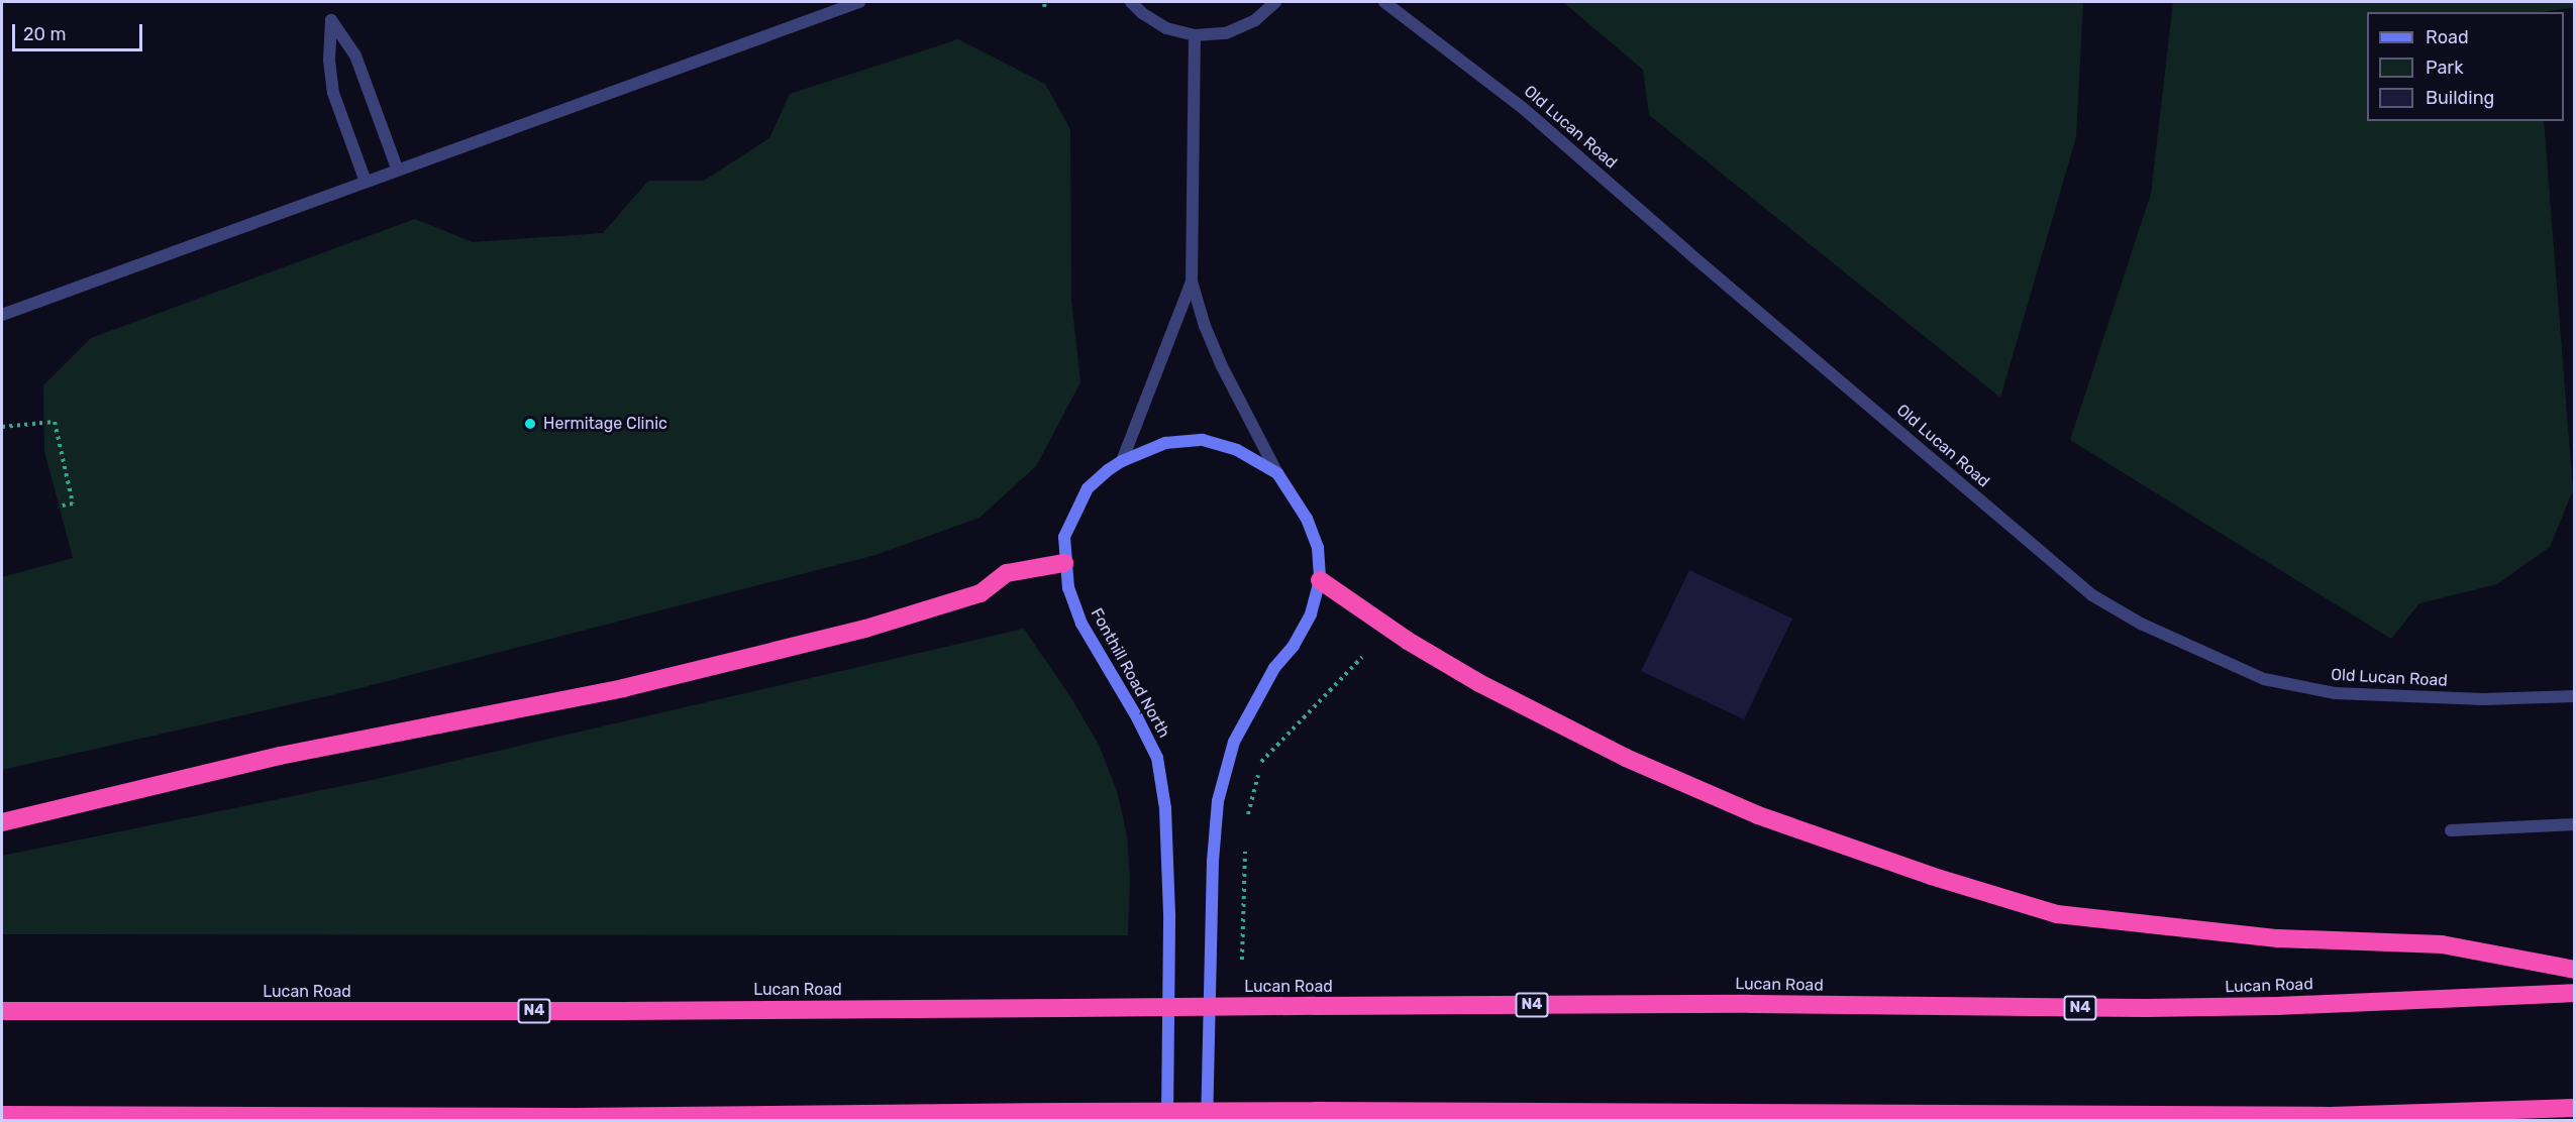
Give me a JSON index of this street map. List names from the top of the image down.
{
  "streets": {
    "highway": ["Lucan Road", "N4"],
    "main road": ["Fonthill Road North"],
    "street": ["Old Lucan Road"]
  },
  "places": ["Hermitage Clinic"],
  "legend": ["Road", "Park", "Building"],
  "scale_bar": "20 m"
}
